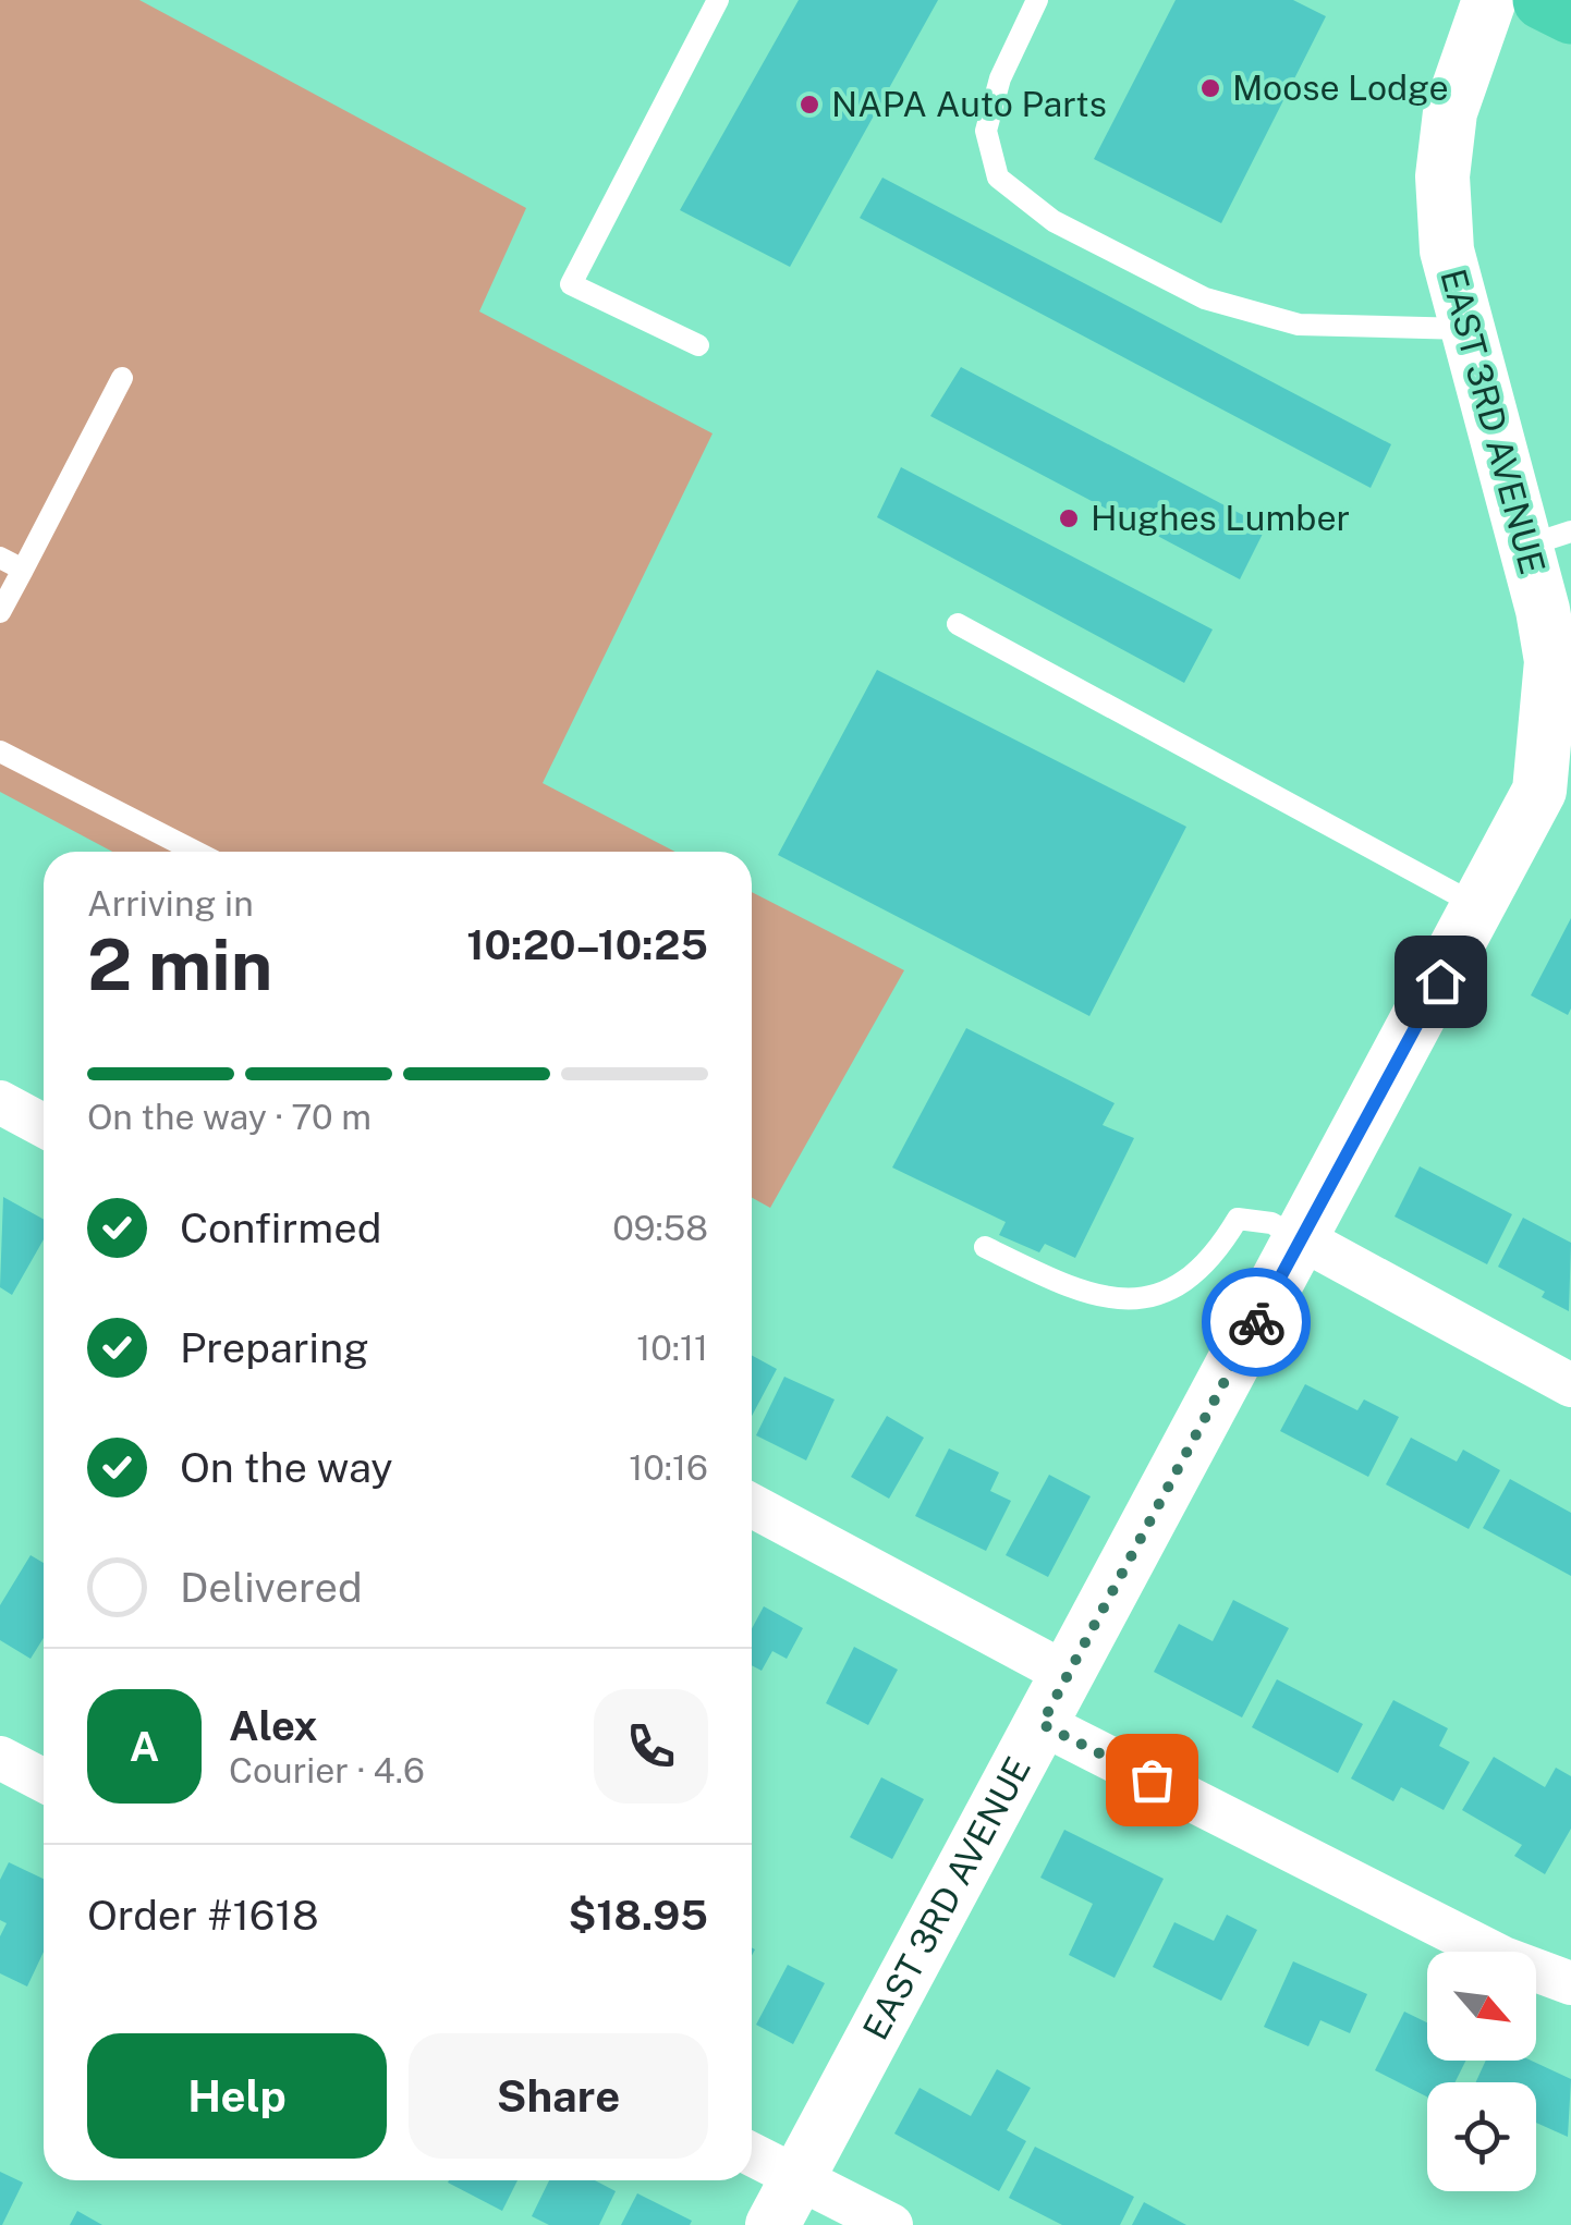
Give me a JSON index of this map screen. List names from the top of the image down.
{
  "streets": {
    "street": ["EAST 3RD AVENUE"]
  },
  "places": ["Moose Lodge", "NAPA Auto Parts", "Hughes Lumber"],
  "north": "bottom right",
  "page": {
    "heading": ["2 min", "Arriving in", "10:20–10:25"],
    "panel": [
      "Alex",
      "Courier · 4.6",
      "Order #1618",
      "$18.95"
    ],
    "bar": "On the way · 70 m",
    "list": [
      ["Confirmed", "09:58"],
      ["Preparing", "10:11"],
      ["On the way", "10:16"],
      "Delivered"
    ],
    "round": "A",
    "buttons": ["Help", "Share"]
  }
}
